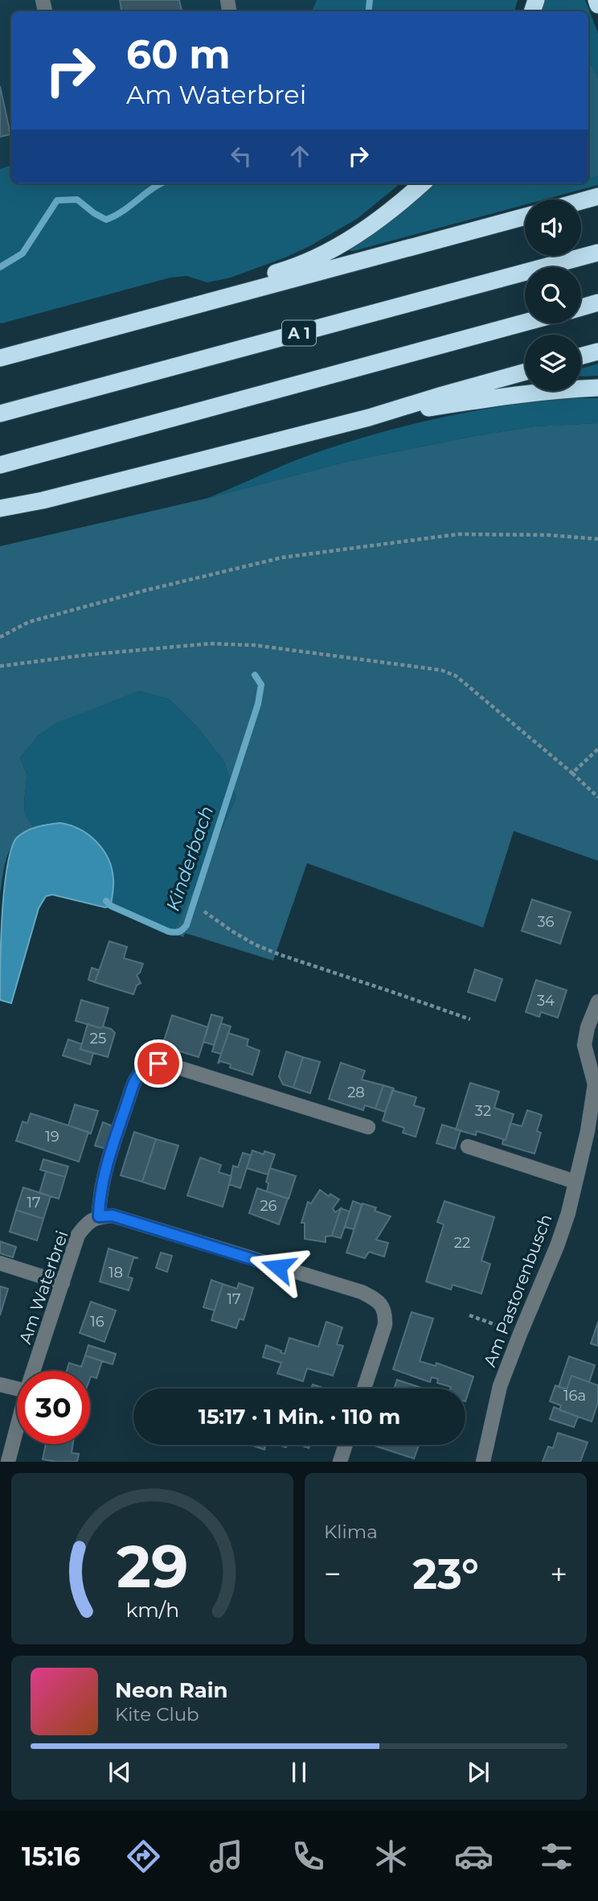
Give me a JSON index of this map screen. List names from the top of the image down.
{
  "streets": {
    "highway": ["A 1"],
    "street": ["Am Waterbrei", "Am Pastorenbusch"]
  },
  "water": ["Kinderbach"],
  "house_numbers": [
    "36",
    "34",
    "25",
    "28",
    "32",
    "19",
    "17",
    "26",
    "22",
    "18",
    "17",
    "16",
    "16a"
  ],
  "page": {
    "turn": ["60 m", "Am Waterbrei"],
    "limit": "30",
    "trip": "15:17 · 1 Min. · 110 m",
    "tile": "Klima",
    "heat": ["−", "23°", "+"],
    "song": ["Neon Rain", "Kite Club"],
    "tabs": "15:16",
    "gauge": ["29", "km/h"]
  }
}
